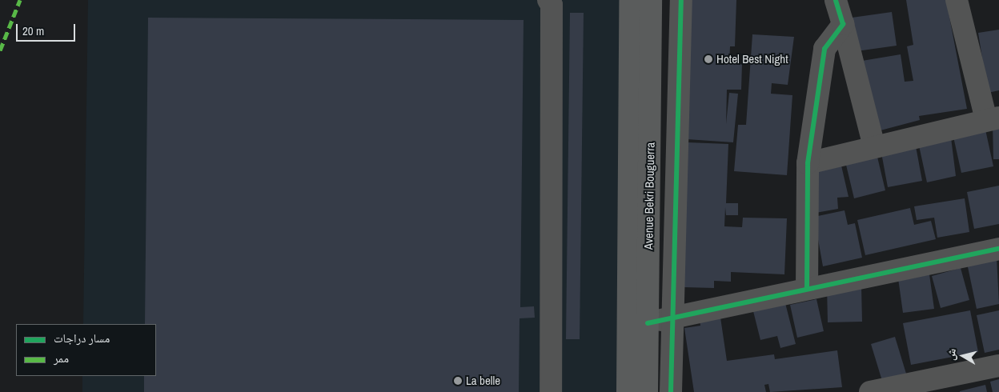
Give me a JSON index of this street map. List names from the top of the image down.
{
  "streets": {
    "highway": ["Avenue Bekri Bouguerra"]
  },
  "places": ["Hotel Best Night", "La belle"],
  "legend": ["مسار دراجات", "ممر"],
  "scale_bar": "20 m",
  "north": "left"
}
